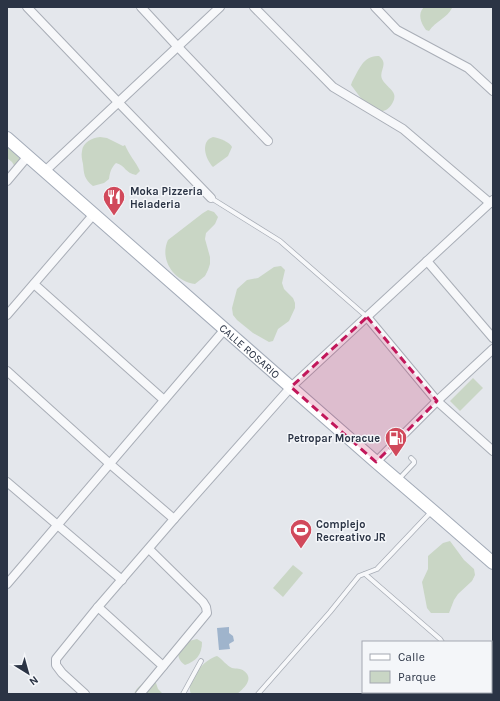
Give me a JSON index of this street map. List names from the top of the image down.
{
  "streets": {
    "main road": ["CALLE ROSARIO"]
  },
  "places": {
    "restaurant": ["Moka Pizzeria Heladeria"],
    "fuel station": ["Petropar Moracue"],
    "sports": ["Complejo Recreativo JR"]
  },
  "legend": ["Calle", "Parque"],
  "north": "bottom right"
}
